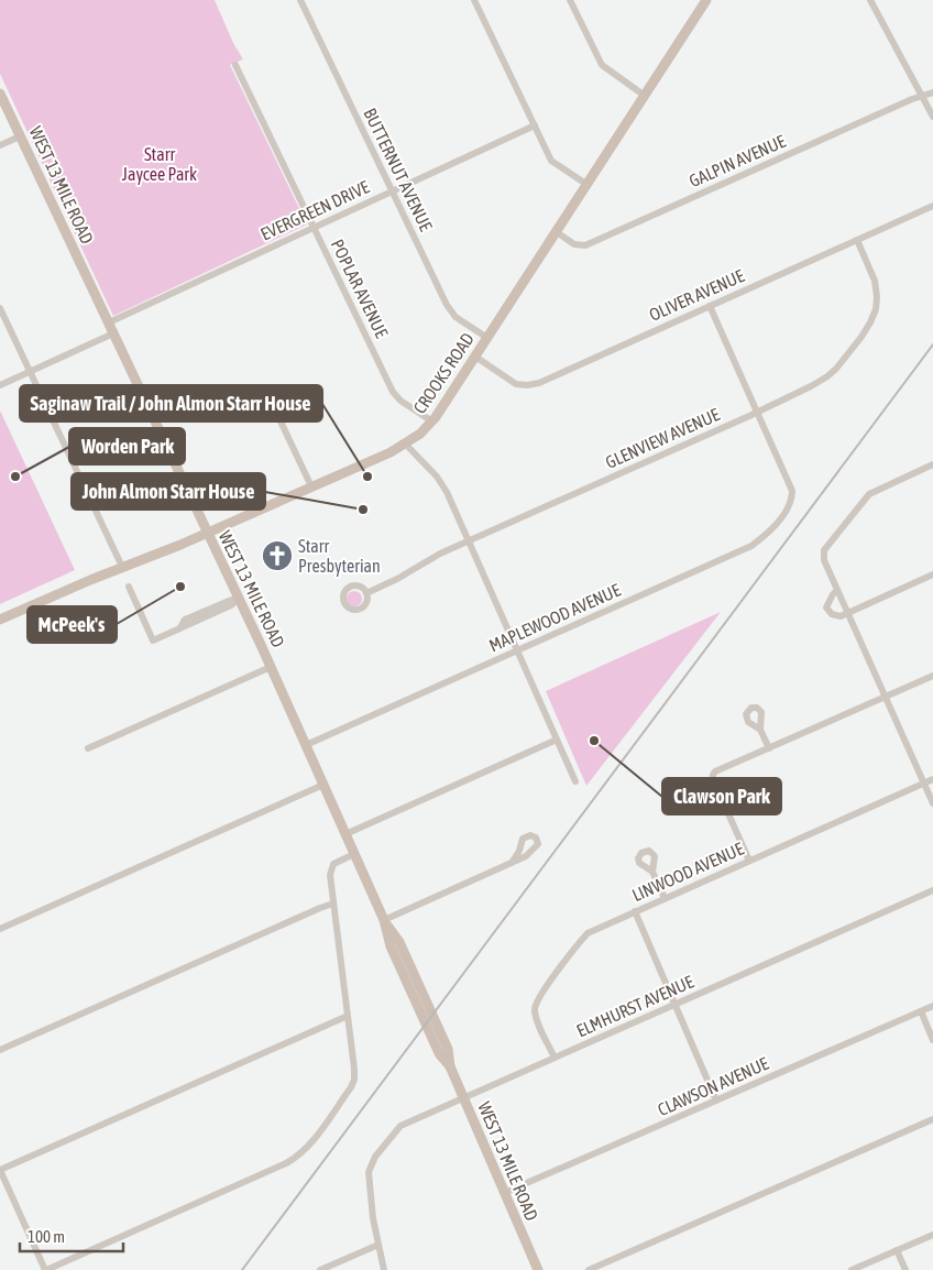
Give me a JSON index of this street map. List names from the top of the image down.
{
  "streets": {
    "main road": ["WEST 13 MILE ROAD", "CROOKS ROAD"],
    "street": [
      "GALPIN AVENUE",
      "BUTTERNUT AVENUE",
      "EVERGREEN DRIVE",
      "POPLAR AVENUE",
      "OLIVER AVENUE",
      "GLENVIEW AVENUE",
      "MAPLEWOOD AVENUE",
      "LINWOOD AVENUE",
      "ELMHURST AVENUE",
      "CLAWSON AVENUE"
    ]
  },
  "crossings": [
    ["GALPIN AVENUE", "CROOKS ROAD"],
    ["BUTTERNUT AVENUE", "EVERGREEN DRIVE"],
    ["BUTTERNUT AVENUE", "CROOKS ROAD"],
    ["WEST 13 MILE ROAD", "EVERGREEN DRIVE"],
    ["WEST 13 MILE ROAD", "CROOKS ROAD"],
    ["WEST 13 MILE ROAD", "MAPLEWOOD AVENUE"],
    ["WEST 13 MILE ROAD", "ELMHURST AVENUE"],
    ["WEST 13 MILE ROAD", "CLAWSON AVENUE"],
    ["EVERGREEN DRIVE", "POPLAR AVENUE"],
    ["POPLAR AVENUE", "CROOKS ROAD"],
    ["OLIVER AVENUE", "CROOKS ROAD"],
    ["OLIVER AVENUE", "GLENVIEW AVENUE"],
    ["GLENVIEW AVENUE", "MAPLEWOOD AVENUE"],
    ["LINWOOD AVENUE", "ELMHURST AVENUE"]
  ],
  "parks": ["Starr Jaycee Park"],
  "places": {
    "other": [
      "Worden Park",
      "Saginaw Trail / John Almon Starr House",
      "John Almon Starr House",
      "McPeek's",
      "Clawson Park"
    ],
    "church": ["Starr Presbyterian"]
  },
  "scale_bar": "100 m"
}
